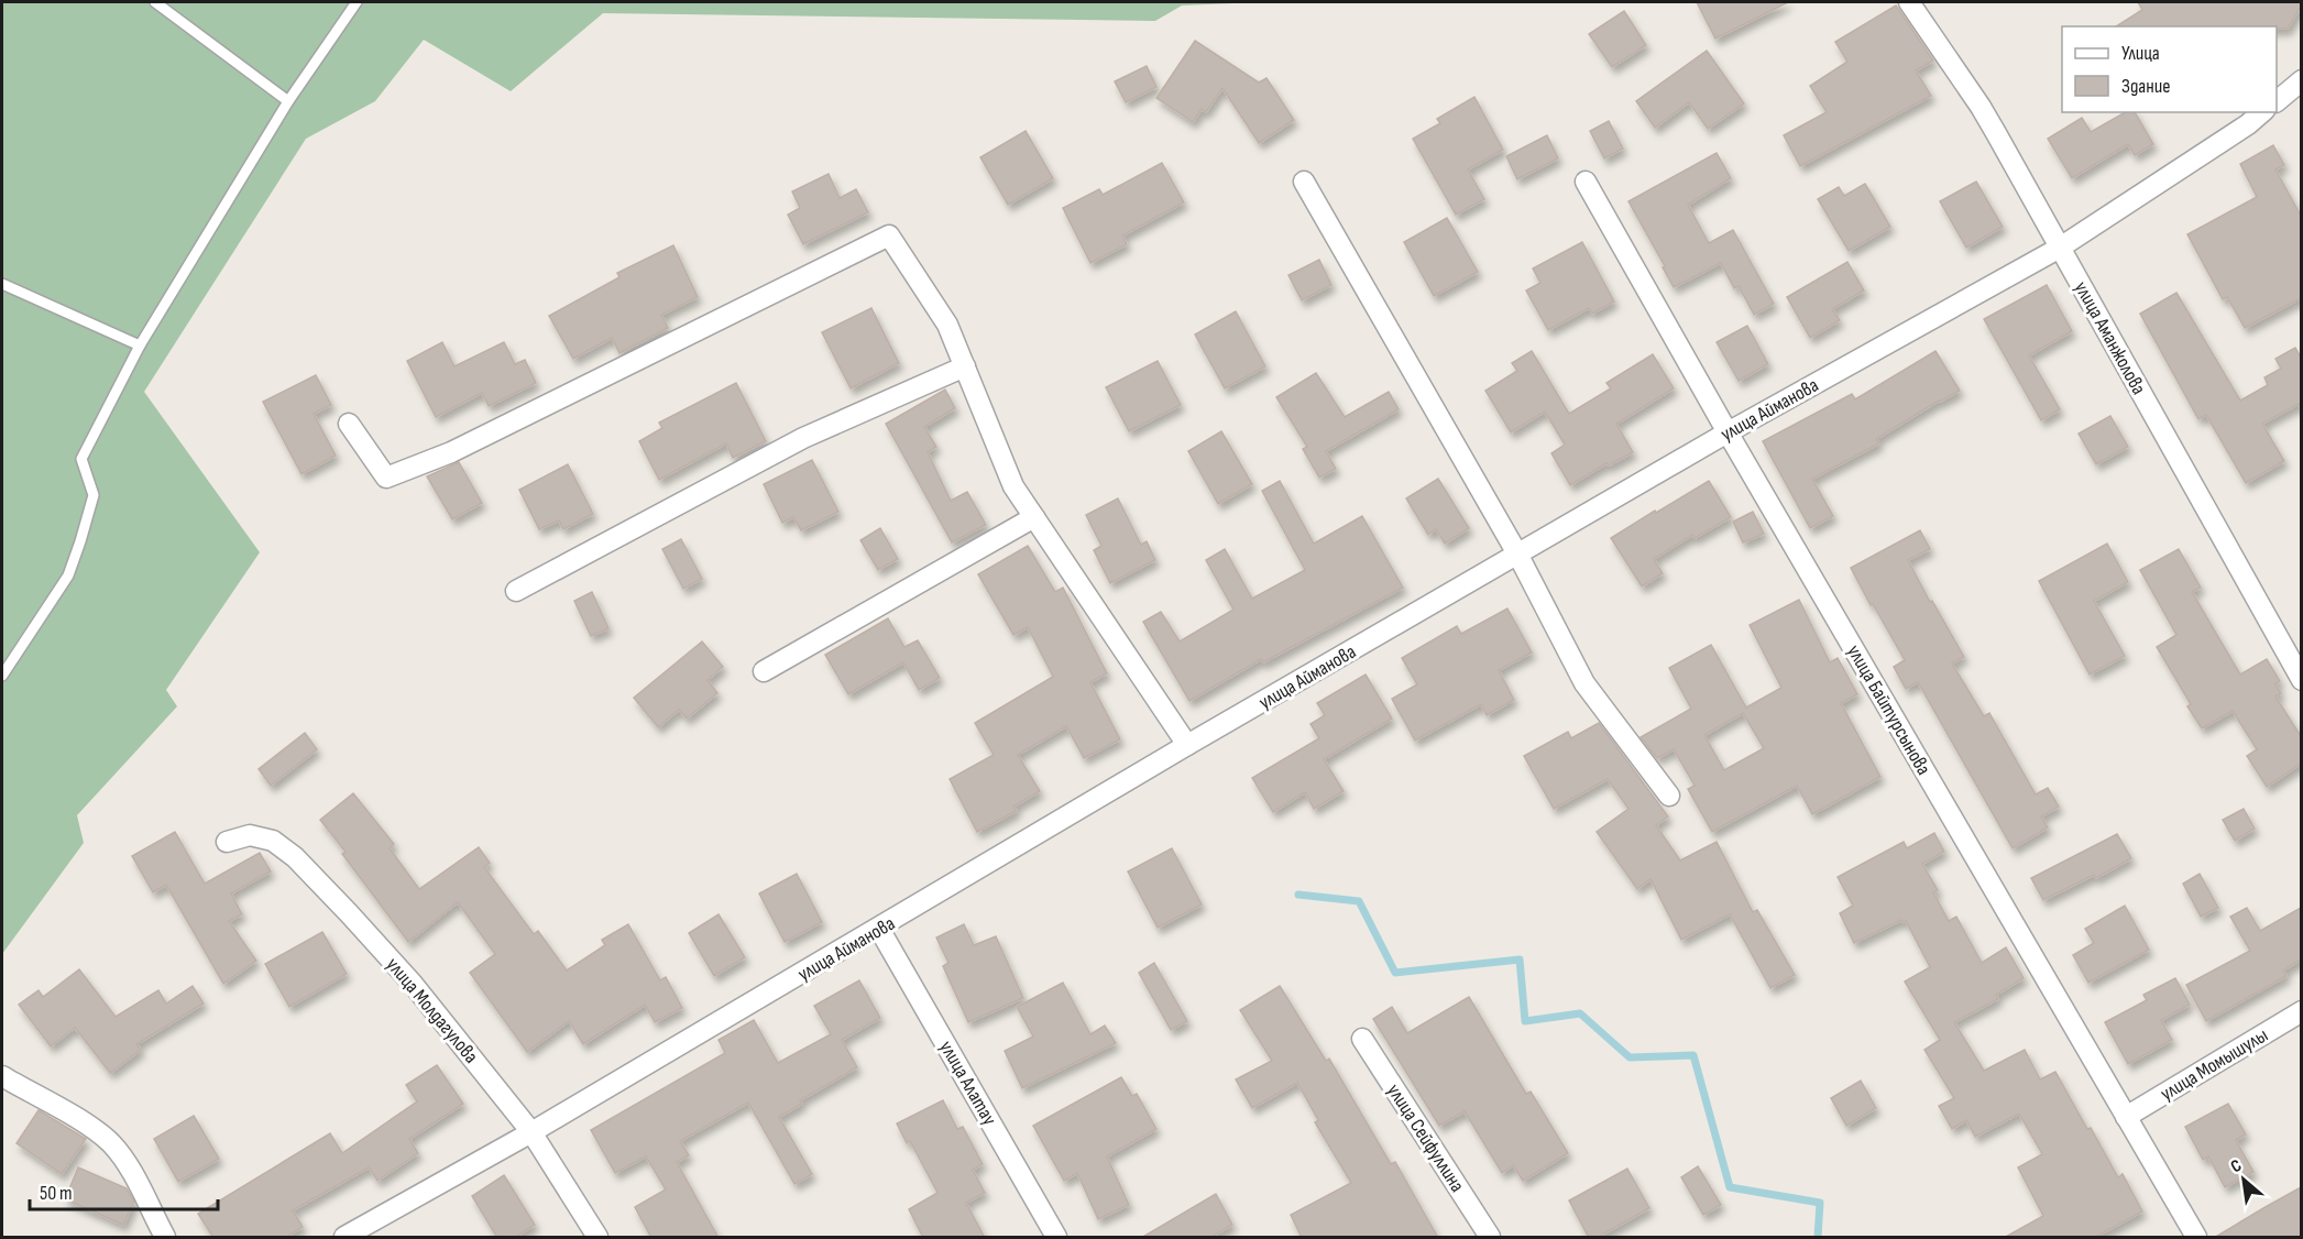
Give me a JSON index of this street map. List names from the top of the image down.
{
  "streets": {
    "street": [
      "улица Аманжолова",
      "улица Айманова",
      "улица Байтурсынова",
      "улица Молдагулова",
      "улица Момышулы",
      "улица Алатау",
      "улица Сейфуллина"
    ]
  },
  "crossings": [
    ["улица Аманжолова", "улица Айманова"],
    ["улица Айманова", "улица Байтурсынова"],
    ["улица Айманова", "улица Молдагулова"],
    ["улица Айманова", "улица Алатау"],
    ["улица Байтурсынова", "улица Момышулы"]
  ],
  "legend": ["Улица", "Здание"],
  "scale_bar": "50 m",
  "north": "top left"
}
